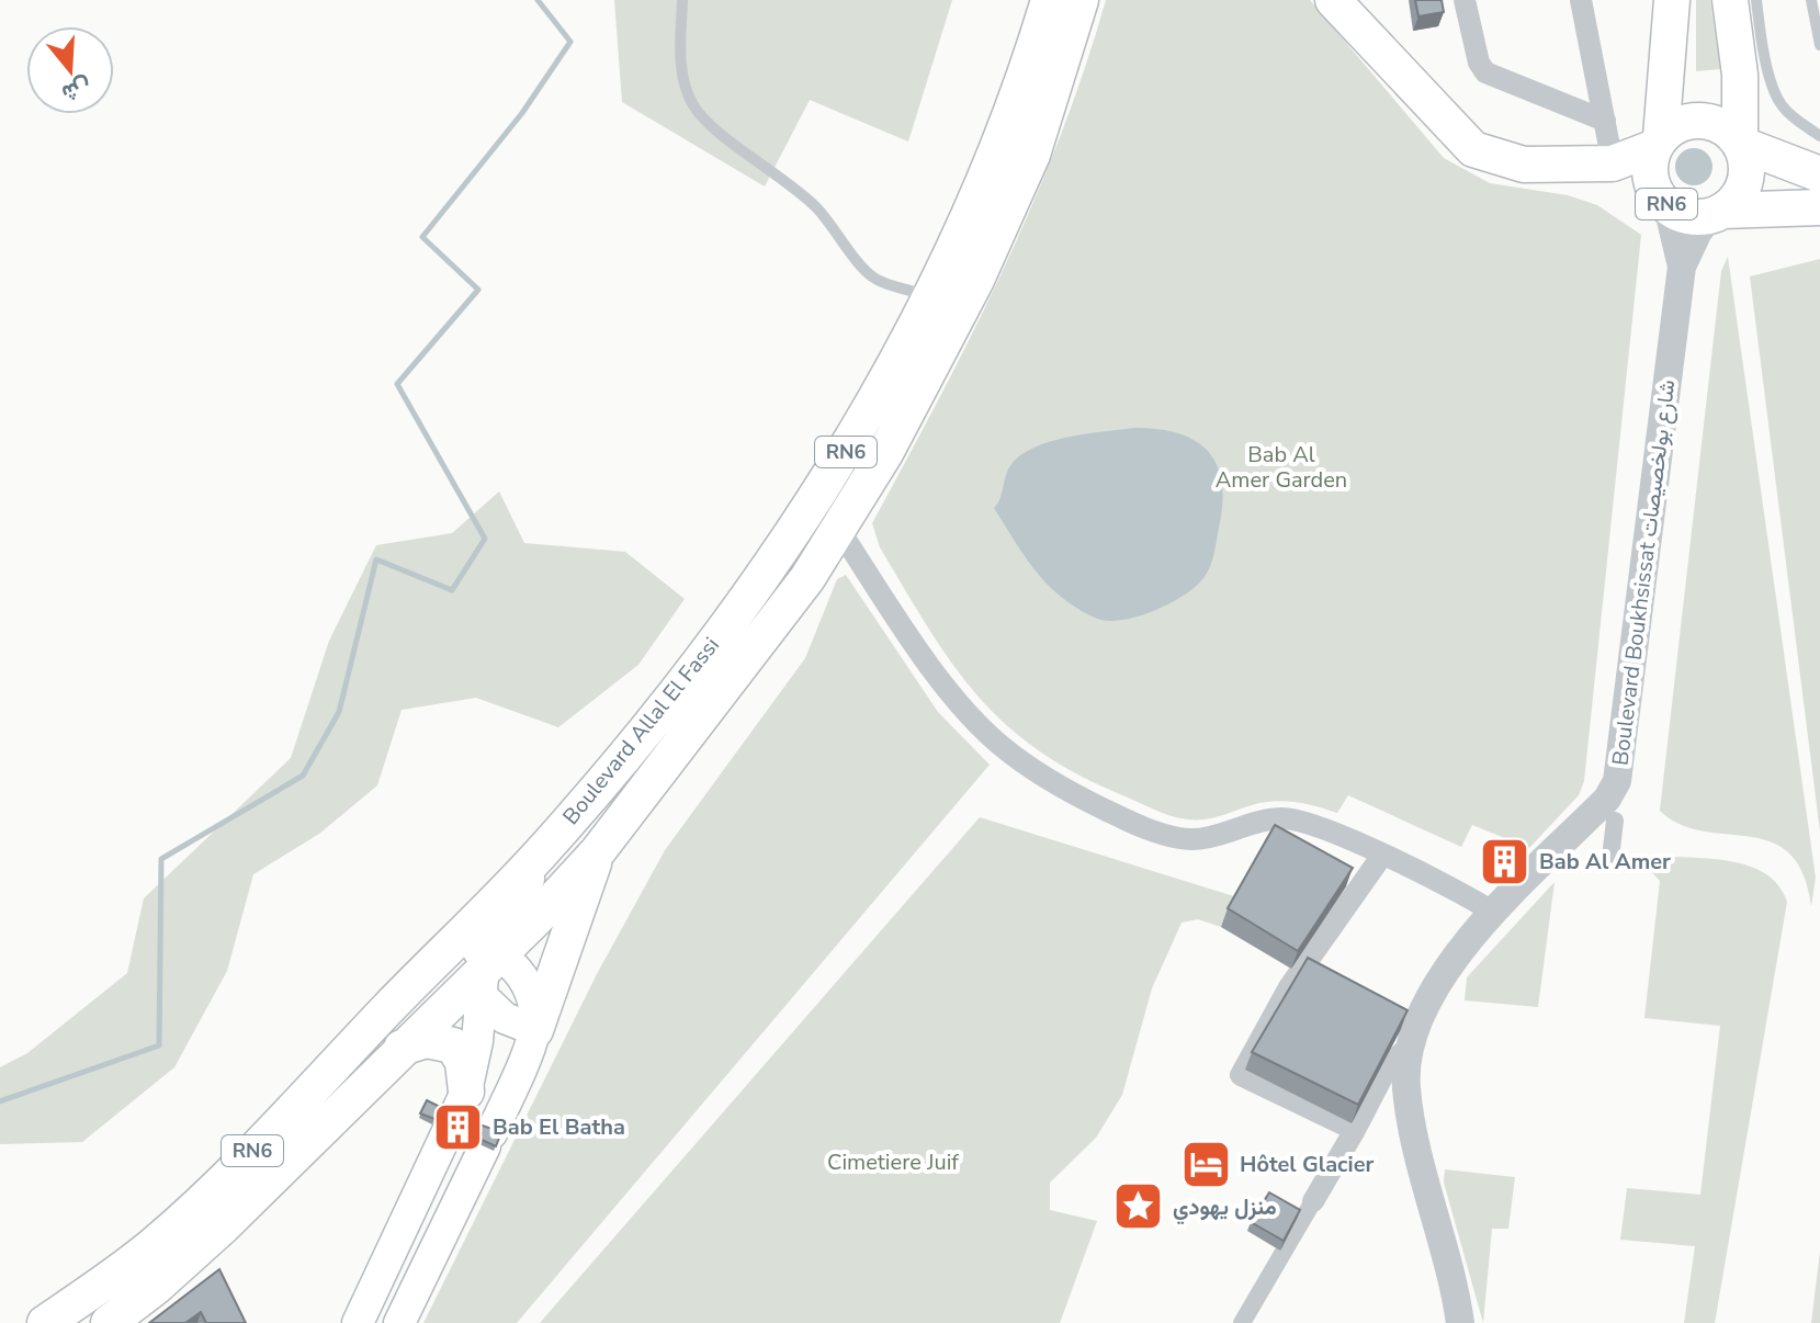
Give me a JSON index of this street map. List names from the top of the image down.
{
  "streets": {
    "main road": ["RN6", "Boulevard Allal El Fassi"],
    "street": ["Boulevard Boukhsissat شارع بولخصيصات"]
  },
  "parks": ["Bab Al Amer Garden", "Cimetiere Juif"],
  "places": {
    "building": ["Bab Al Amer", "Bab El Batha"],
    "hotel": ["Hôtel Glacier"],
    "place": ["منزل يهودي"]
  },
  "north": "bottom"
}
